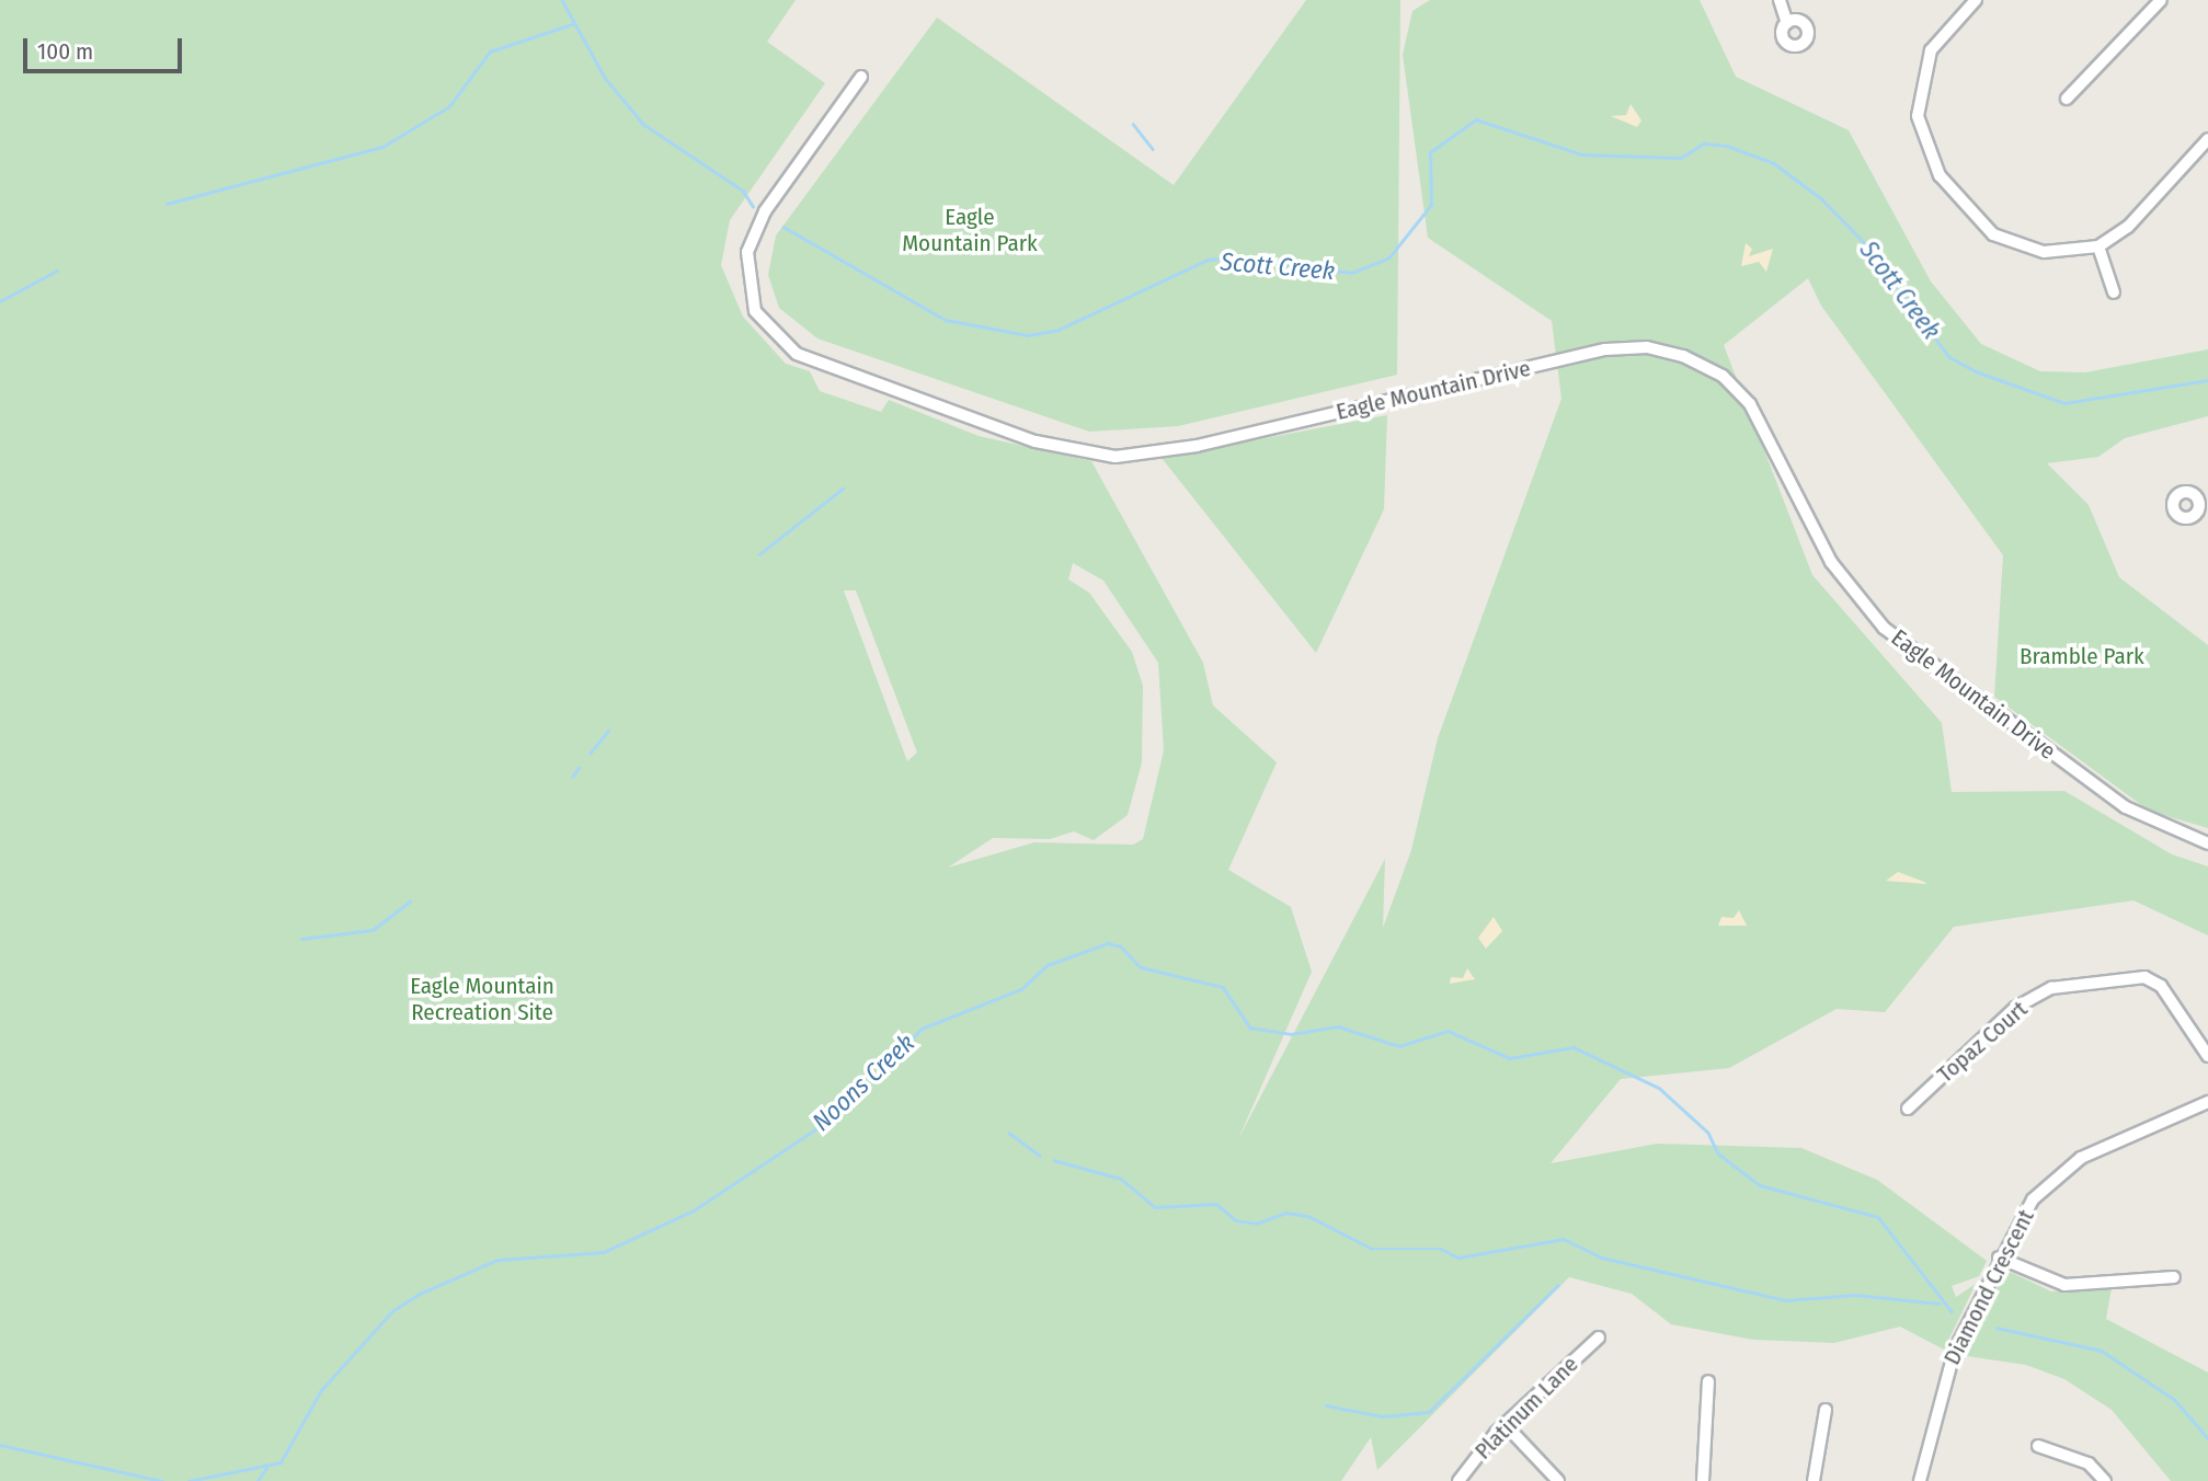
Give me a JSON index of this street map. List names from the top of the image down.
{
  "streets": {
    "street": [
      "Eagle Mountain Drive",
      "Topaz Court",
      "Diamond Crescent",
      "Platinum Lane"
    ]
  },
  "water": ["Scott Creek", "Noons Creek"],
  "parks": ["Eagle Mountain Park", "Bramble Park", "Eagle Mountain Recreation Site"],
  "scale_bar": "100 m"
}
